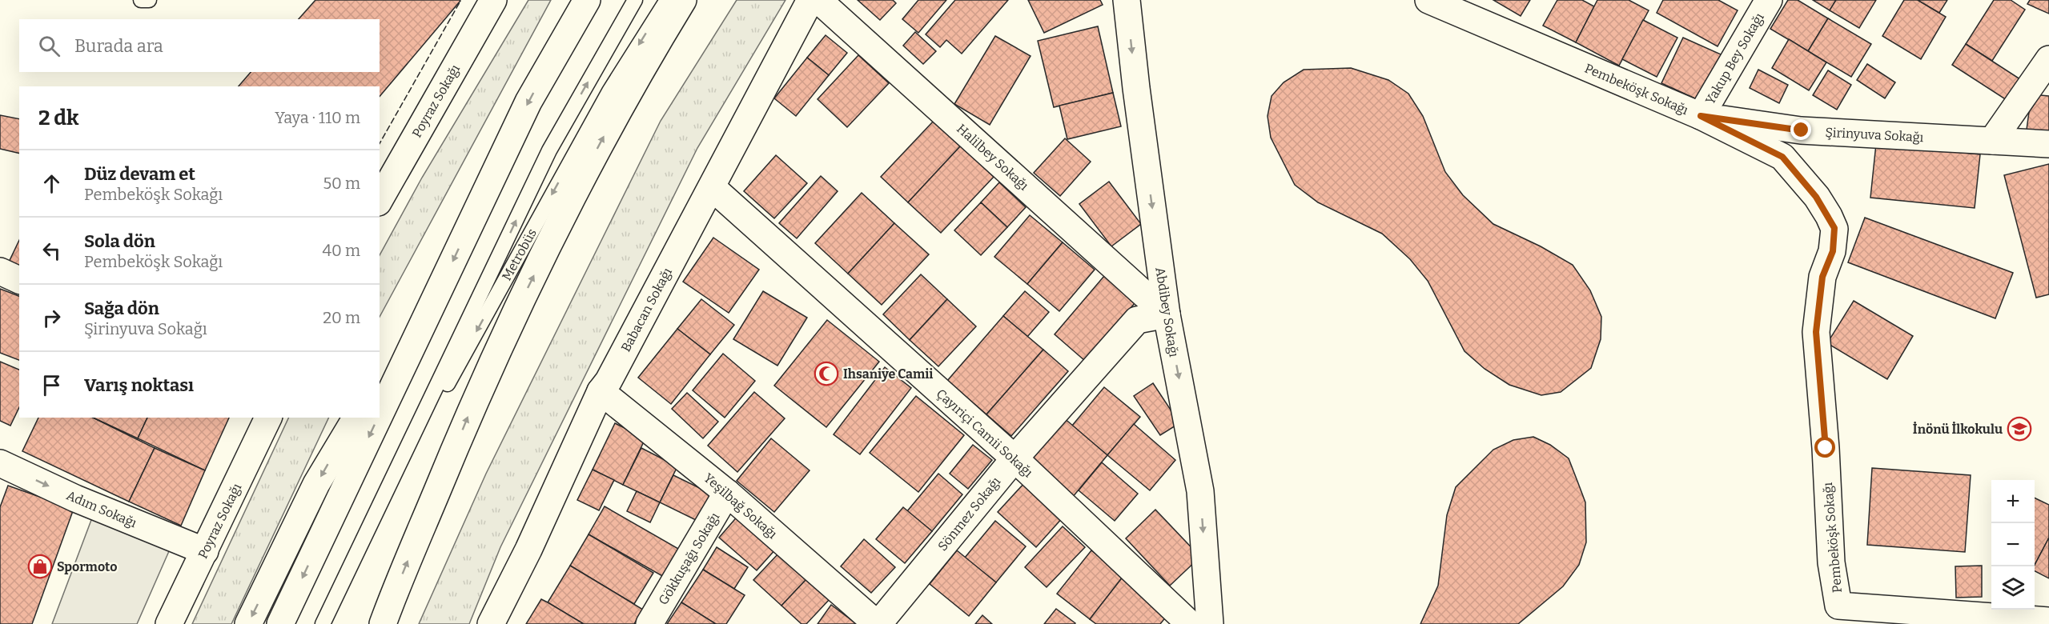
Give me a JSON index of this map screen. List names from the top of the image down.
{
  "streets": {
    "main road": [
      "Yakup Bey Sokağı",
      "Pembeköşk Sokağı",
      "Poyraz Sokağı",
      "Şirinyuva Sokağı",
      "Halilbey Sokağı",
      "Babacan Sokağı",
      "Abdibey Sokağı",
      "Çayıriçi Camii Sokağı",
      "Yeşilbağ Sokağı",
      "Adım Sokağı",
      "Sönmez Sokağı",
      "Gökkuşağı Sokağı"
    ],
    "lane": ["Metrobüs"]
  },
  "crossings": [
    ["Yakup Bey Sokağı", "Pembeköşk Sokağı"],
    ["Yakup Bey Sokağı", "Şirinyuva Sokağı"],
    ["Pembeköşk Sokağı", "Şirinyuva Sokağı"],
    ["Poyraz Sokağı", "Adım Sokağı"],
    ["Halilbey Sokağı", "Abdibey Sokağı"],
    ["Halilbey Sokağı", "Sönmez Sokağı"],
    ["Babacan Sokağı", "Çayıriçi Camii Sokağı"],
    ["Babacan Sokağı", "Yeşilbağ Sokağı"],
    ["Abdibey Sokağı", "Sönmez Sokağı"],
    ["Çayıriçi Camii Sokağı", "Sönmez Sokağı"],
    ["Yeşilbağ Sokağı", "Sönmez Sokağı"],
    ["Yeşilbağ Sokağı", "Gökkuşağı Sokağı"]
  ],
  "one_way": ["Abdibey Sokağı", "Adım Sokağı"],
  "places": {
    "mosque": ["Ihsaniye Camii"],
    "school or university": ["İnönü İlkokulu"],
    "shop": ["Spormoto"]
  },
  "page": {
    "search": "Burada ara",
    "heading": ["2 dk", "Yaya · 110 m"],
    "list": [
      ["Düz devam et", "Pembeköşk Sokağı", "50 m"],
      ["Sola dön", "Pembeköşk Sokağı", "40 m"],
      ["Sağa dön", "Şirinyuva Sokağı", "20 m"],
      "Varış noktası"
    ],
    "map_buttons": ["+", "−"]
  }
}
